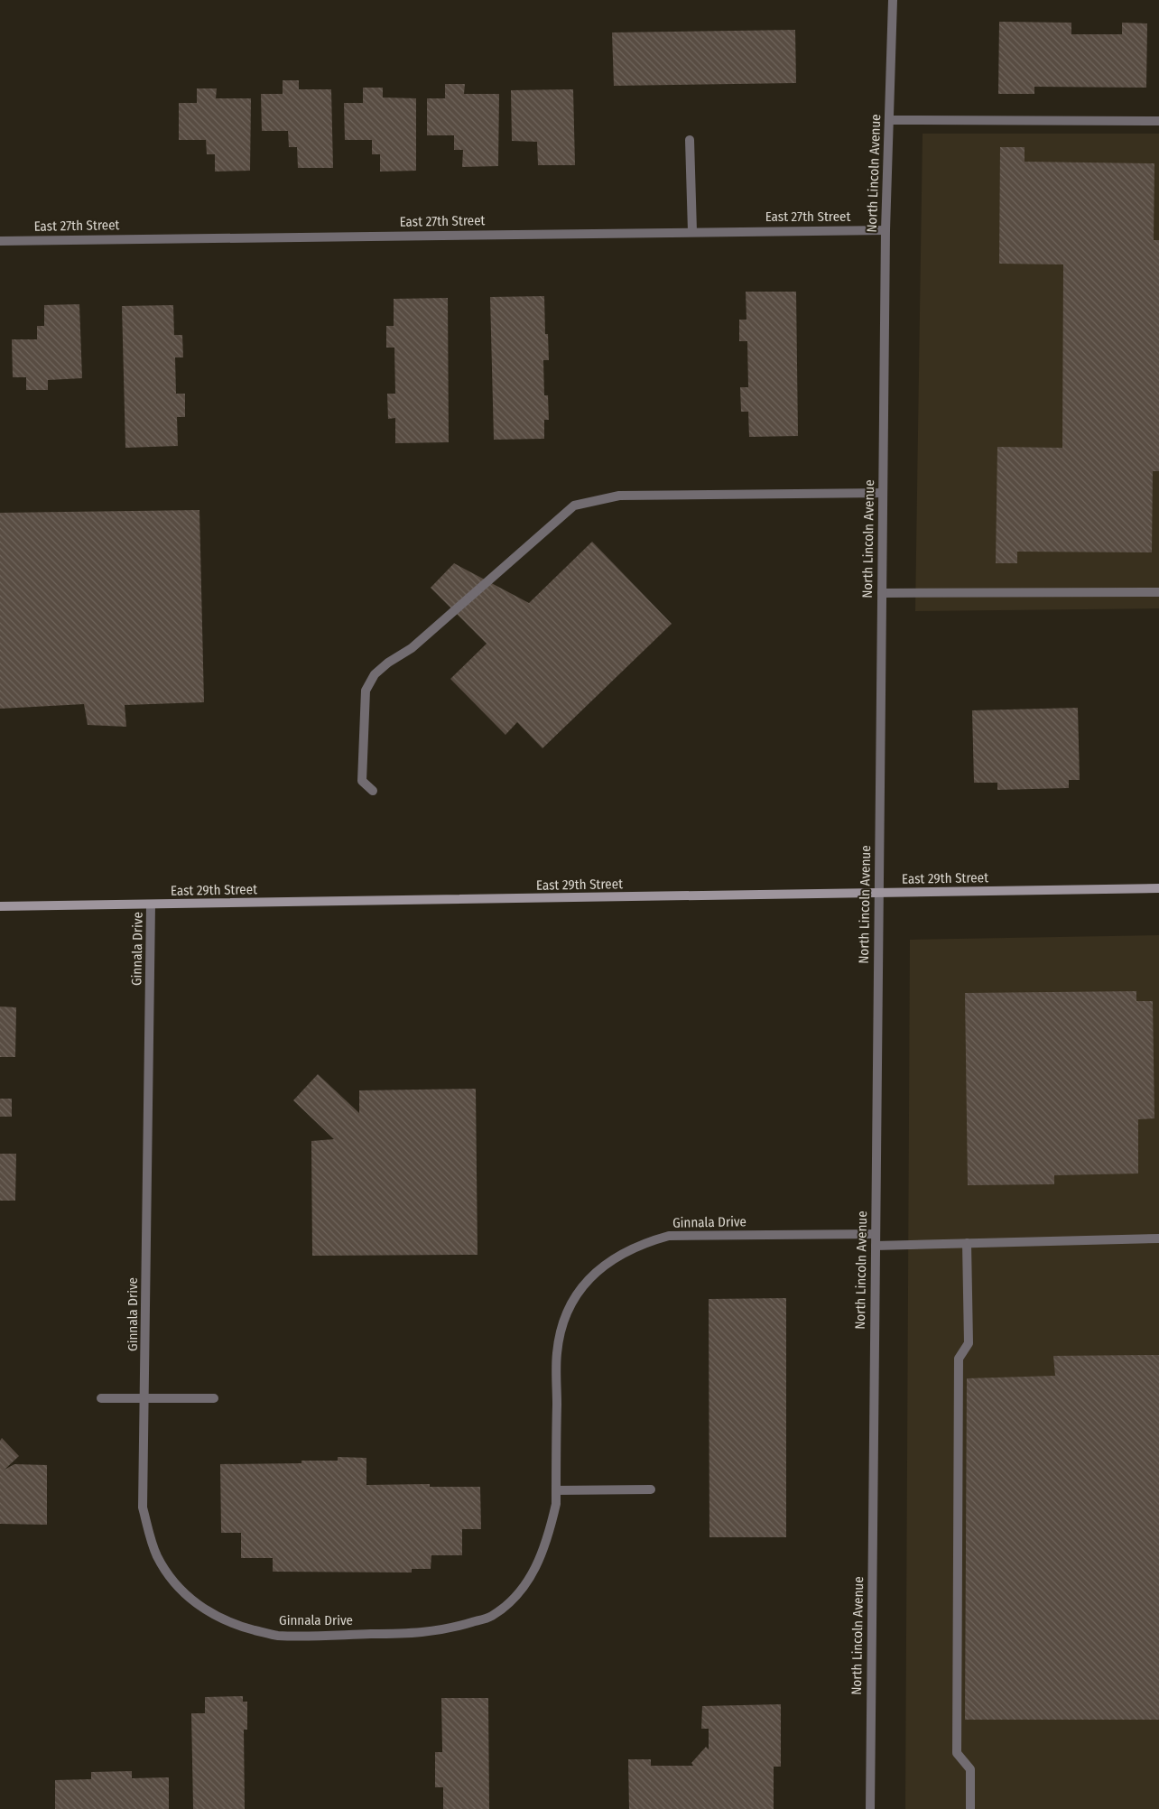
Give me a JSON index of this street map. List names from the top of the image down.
{
  "streets": {
    "main road": ["East 29th Street"],
    "street": ["North Lincoln Avenue", "East 27th Street", "Ginnala Drive"]
  },
  "crossings": [
    ["North Lincoln Avenue", "East 27th Street"],
    ["North Lincoln Avenue", "East 29th Street"],
    ["North Lincoln Avenue", "Ginnala Drive"],
    ["East 29th Street", "Ginnala Drive"]
  ]
}
